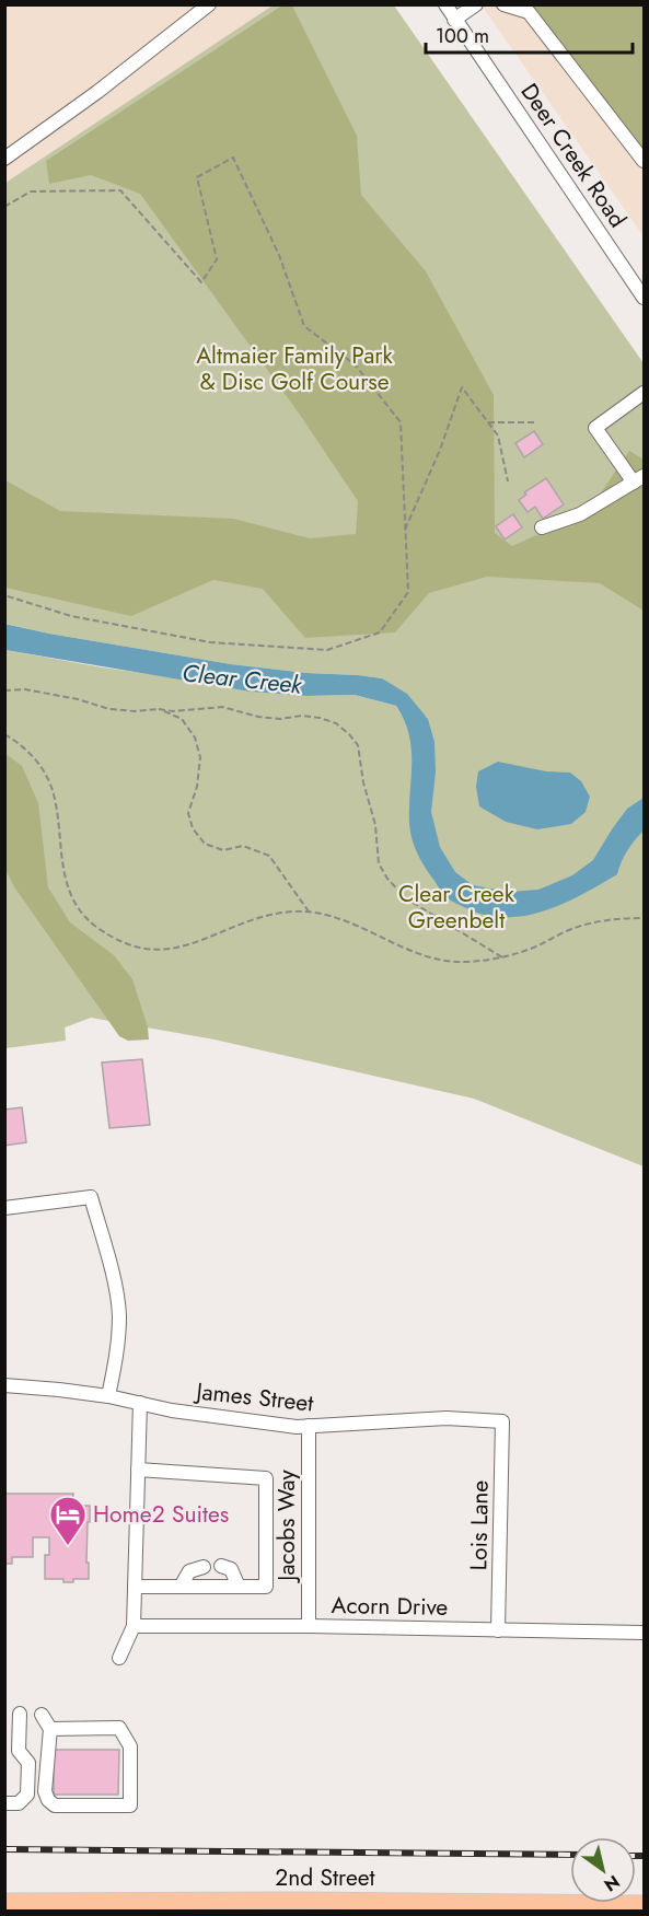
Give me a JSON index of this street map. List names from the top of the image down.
{
  "streets": {
    "main road": ["2nd Street"],
    "street": [
      "Deer Creek Road",
      "James Street",
      "Jacobs Way",
      "Lois Lane",
      "Acorn Drive"
    ]
  },
  "crossings": [
    ["James Street", "Jacobs Way"],
    ["James Street", "Lois Lane"],
    ["Jacobs Way", "Acorn Drive"],
    ["Lois Lane", "Acorn Drive"]
  ],
  "water": ["Clear Creek"],
  "parks": ["Altmaier Family Park & Disc Golf Course", "Clear Creek Greenbelt"],
  "places": {
    "hotel": ["Home2 Suites"]
  },
  "scale_bar": "100 m",
  "north": "bottom right"
}
